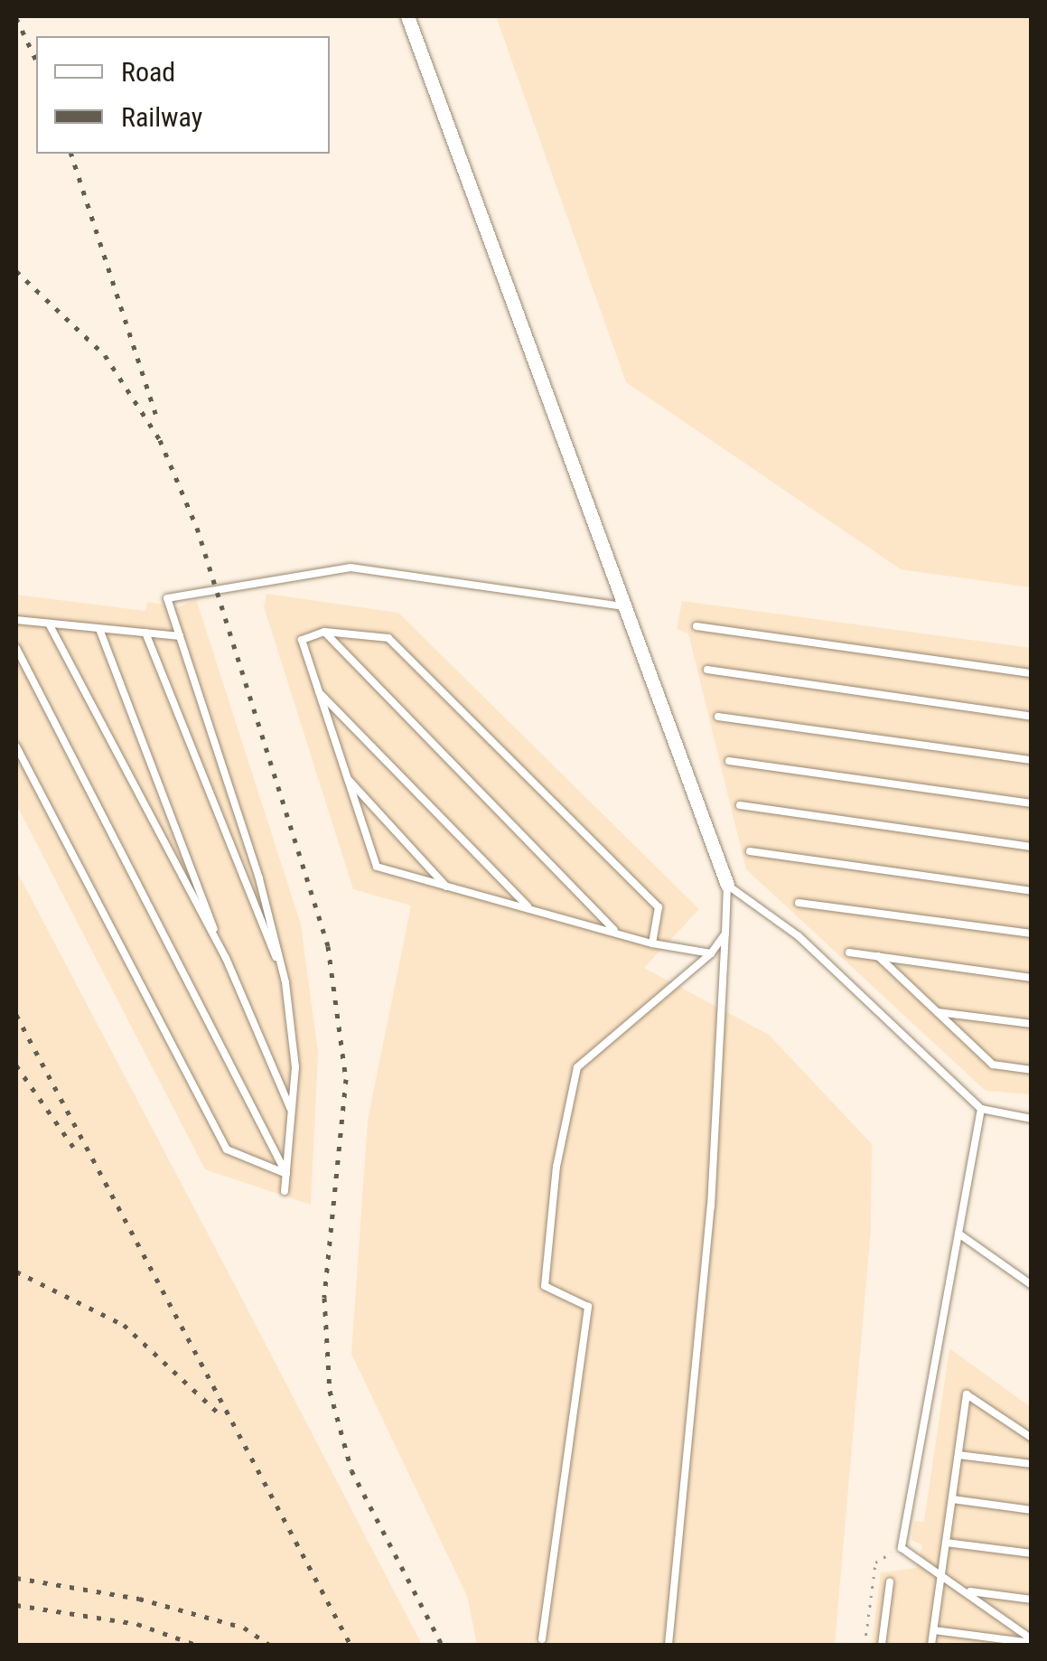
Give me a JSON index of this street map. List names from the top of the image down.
{
  "legend": ["Road", "Railway"]
}
